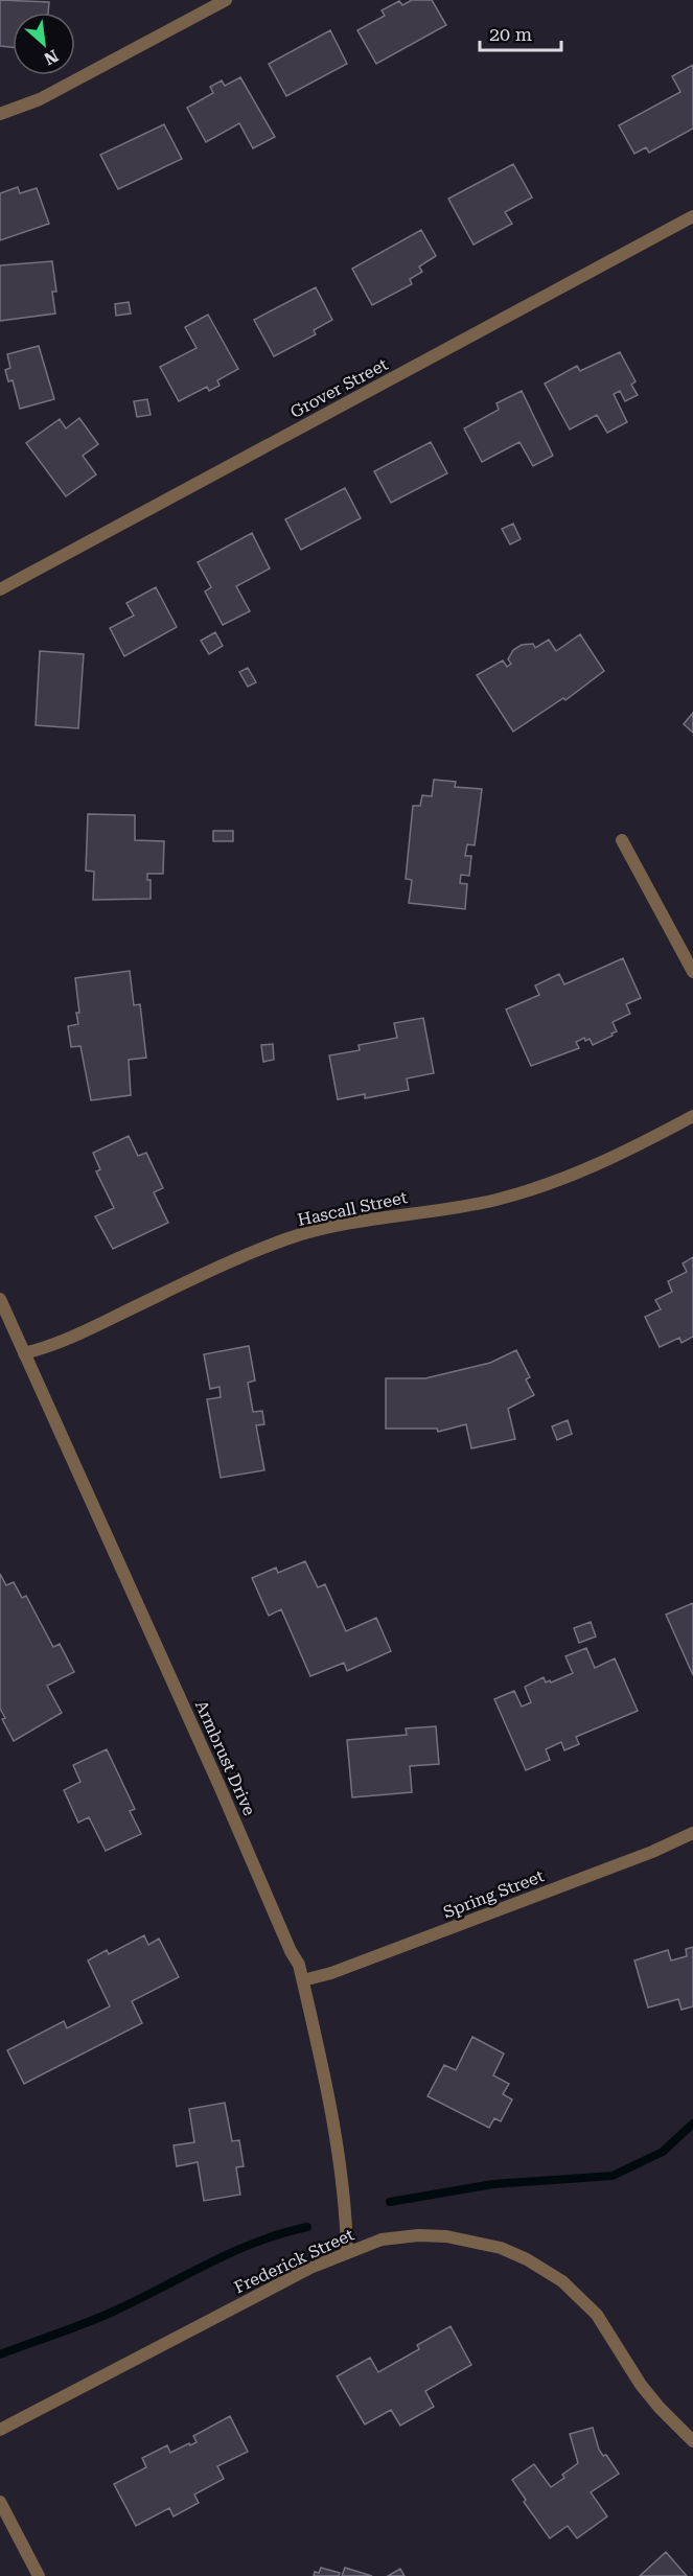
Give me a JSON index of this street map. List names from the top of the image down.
{
  "streets": {
    "street": [
      "Grover Street",
      "Hascall Street",
      "Armbrust Drive",
      "Spring Street",
      "Frederick Street"
    ]
  },
  "crossings": [
    ["Hascall Street", "Armbrust Drive"],
    ["Armbrust Drive", "Spring Street"],
    ["Armbrust Drive", "Frederick Street"]
  ],
  "scale_bar": "20 m",
  "north": "bottom right"
}
